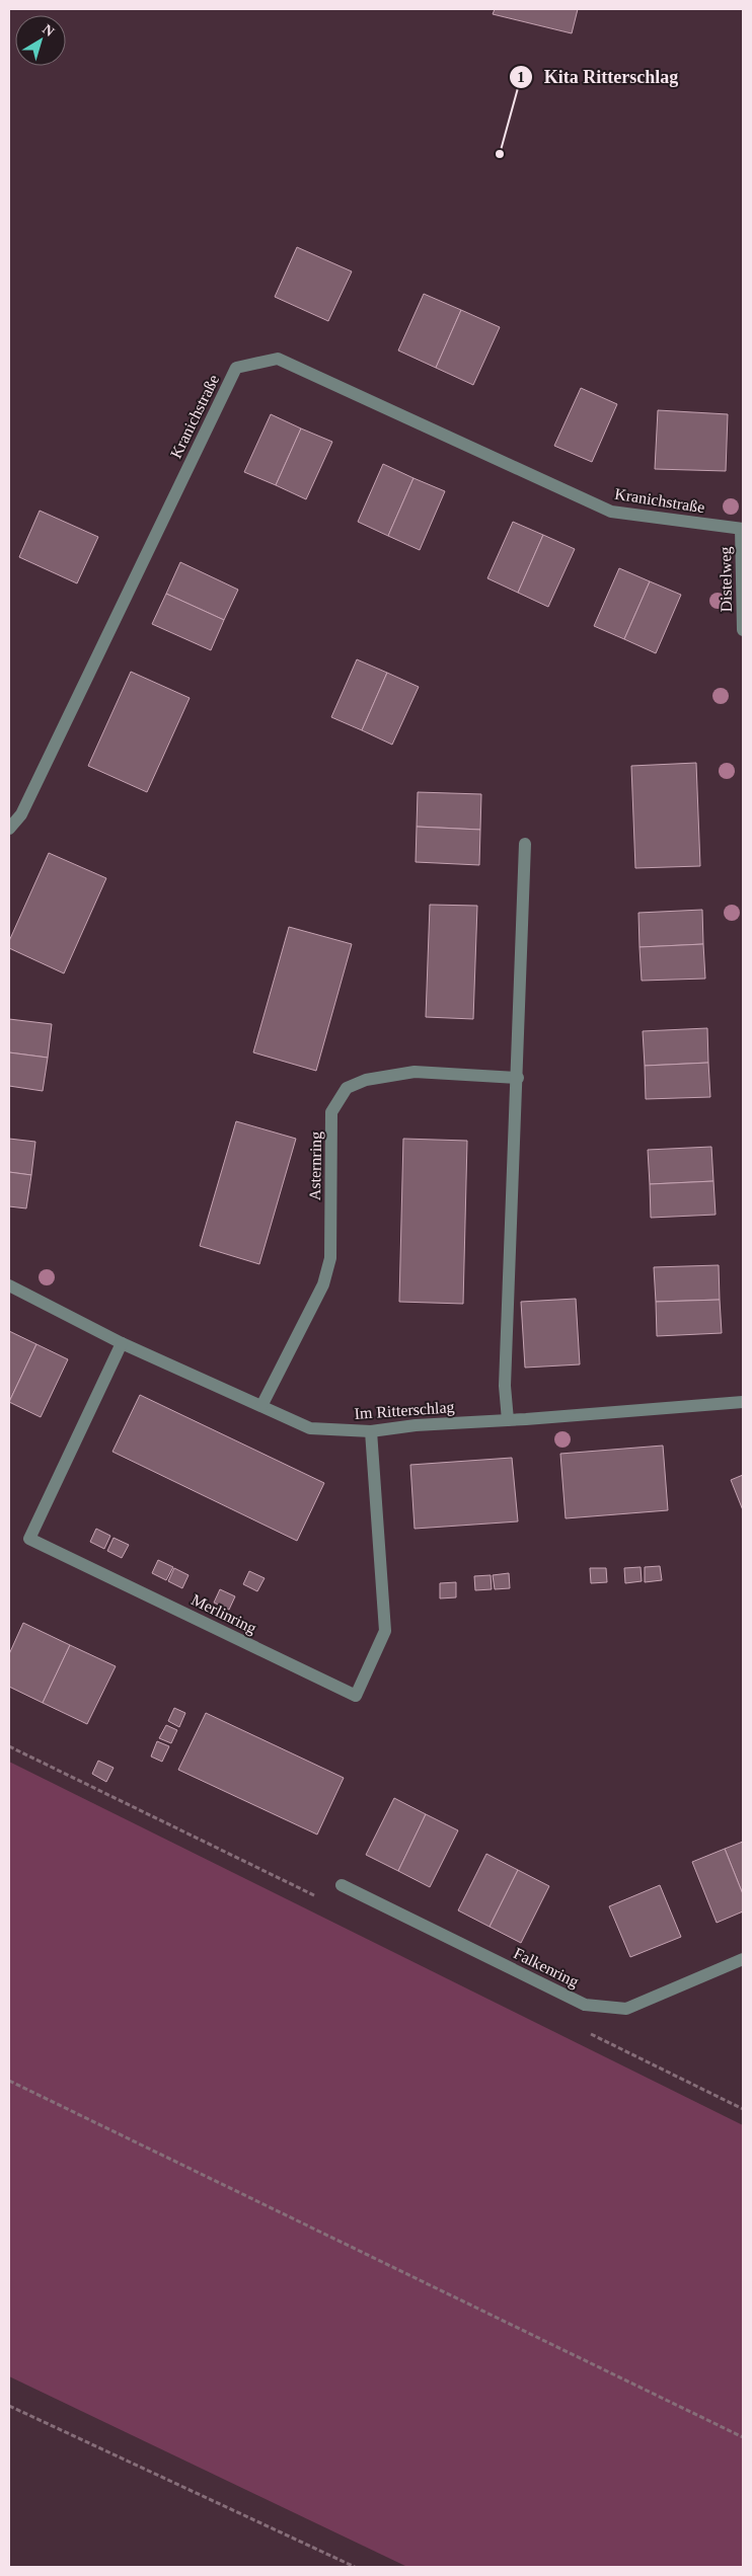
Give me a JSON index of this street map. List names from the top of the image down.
{
  "streets": {
    "street": [
      "Kranichstraße",
      "Distelweg",
      "Asternring",
      "Im Ritterschlag",
      "Merlinring",
      "Falkenring"
    ]
  },
  "crossings": [
    ["Kranichstraße", "Distelweg"],
    ["Asternring", "Im Ritterschlag"],
    ["Im Ritterschlag", "Merlinring"]
  ],
  "places": ["Kita Ritterschlag"],
  "north": "top right"
}
